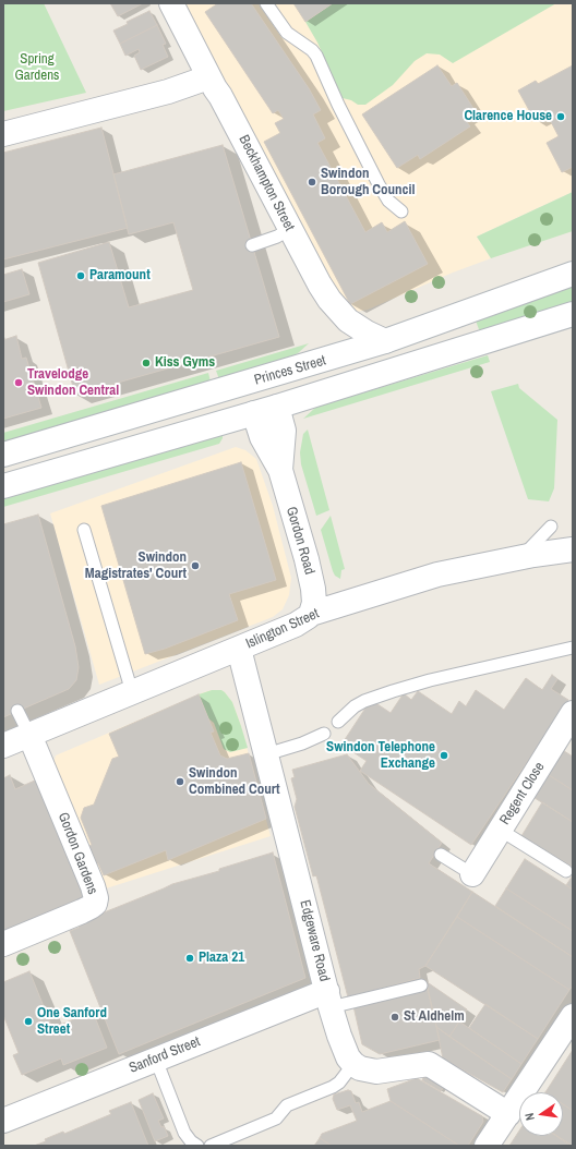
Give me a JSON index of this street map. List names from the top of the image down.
{
  "streets": {
    "street": [
      "Beckhampton Street",
      "Princes Street",
      "Gordon Road",
      "Islington Street",
      "Regent Close",
      "Gordon Gardens",
      "Edgeware Road",
      "Sanford Street"
    ]
  },
  "crossings": [
    ["Beckhampton Street", "Princes Street"],
    ["Gordon Road", "Islington Street"],
    ["Islington Street", "Gordon Gardens"],
    ["Islington Street", "Edgeware Road"],
    ["Edgeware Road", "Sanford Street"]
  ],
  "parks": ["Spring Gardens"],
  "places": [
    "Clarence House",
    "Swindon Borough Council",
    "Paramount",
    "Kiss Gyms",
    "Travelodge Swindon Central",
    "Swindon Magistrates' Court",
    "Swindon Telephone Exchange",
    "Swindon Combined Court",
    "Plaza 21",
    "St Aldhelm",
    "One Sanford Street"
  ],
  "north": "left"
}
